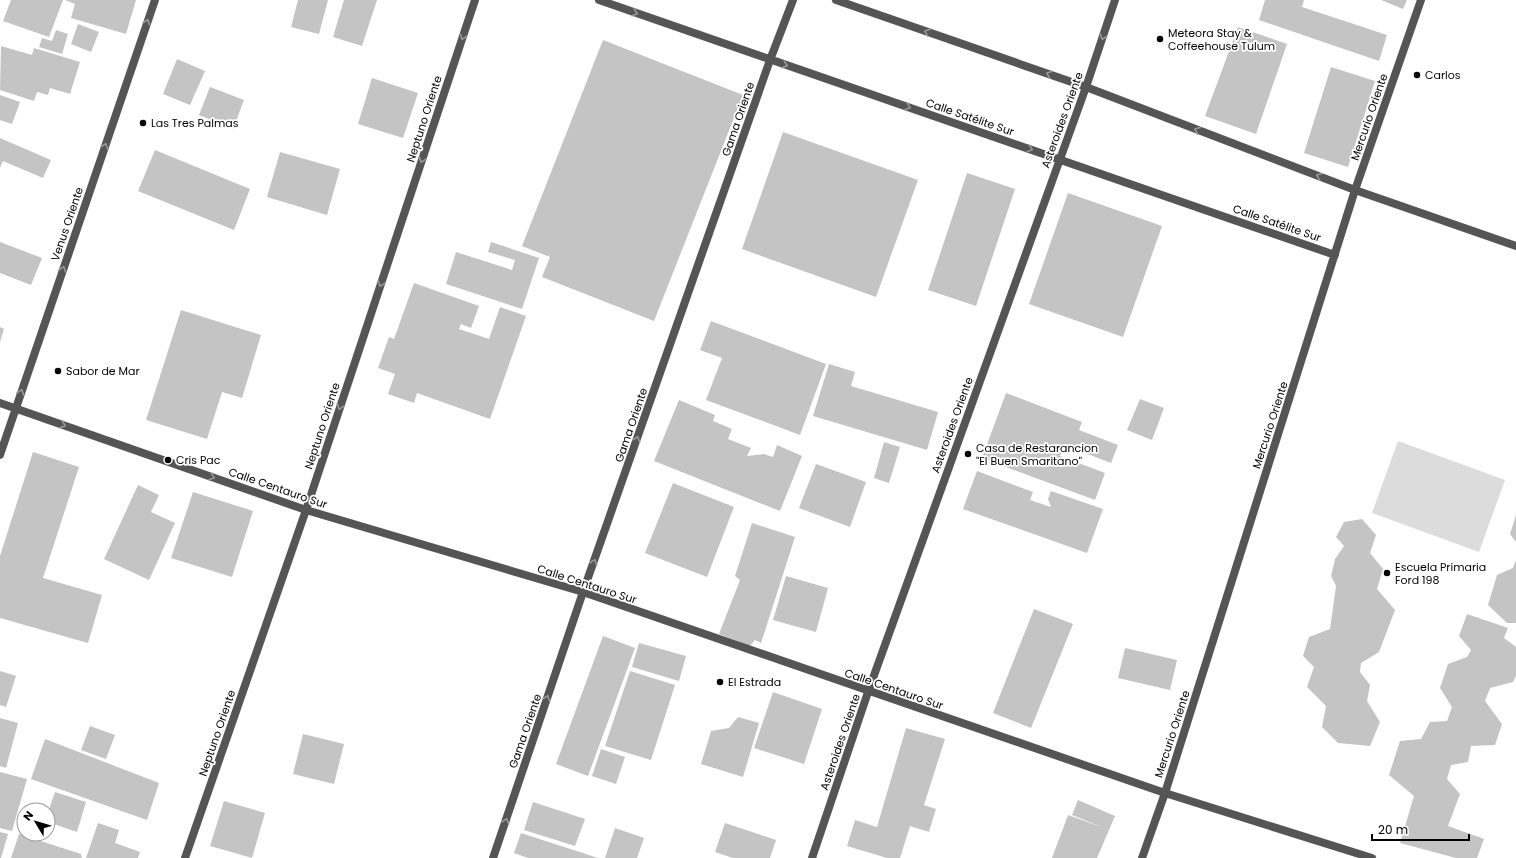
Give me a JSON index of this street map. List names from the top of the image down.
{
  "streets": {
    "street": [
      "Calle Satélite Sur",
      "Mercurio Oriente",
      "Neptuno Oriente",
      "Gama Oriente",
      "Asteroides Oriente",
      "Venus Oriente",
      "Calle Centauro Sur"
    ]
  },
  "crossings": [
    ["Calle Satélite Sur", "Mercurio Oriente"],
    ["Calle Satélite Sur", "Gama Oriente"],
    ["Calle Satélite Sur", "Asteroides Oriente"],
    ["Mercurio Oriente", "Calle Centauro Sur"],
    ["Neptuno Oriente", "Calle Centauro Sur"],
    ["Gama Oriente", "Calle Centauro Sur"],
    ["Asteroides Oriente", "Calle Centauro Sur"],
    ["Venus Oriente", "Calle Centauro Sur"]
  ],
  "one_way": [
    "Calle Satélite Sur",
    "Neptuno Oriente",
    "Gama Oriente",
    "Venus Oriente"
  ],
  "places": [
    "Meteora Stay & Coffeehouse Tulum",
    "Carlos",
    "Las Tres Palmas",
    "Sabor de Mar",
    "Casa de Restarancion \"El Buen Smaritano\"",
    "Cris Pac",
    "Escuela Primaria Ford 198",
    "El Estrada"
  ],
  "scale_bar": "20 m",
  "north": "top left"
}
